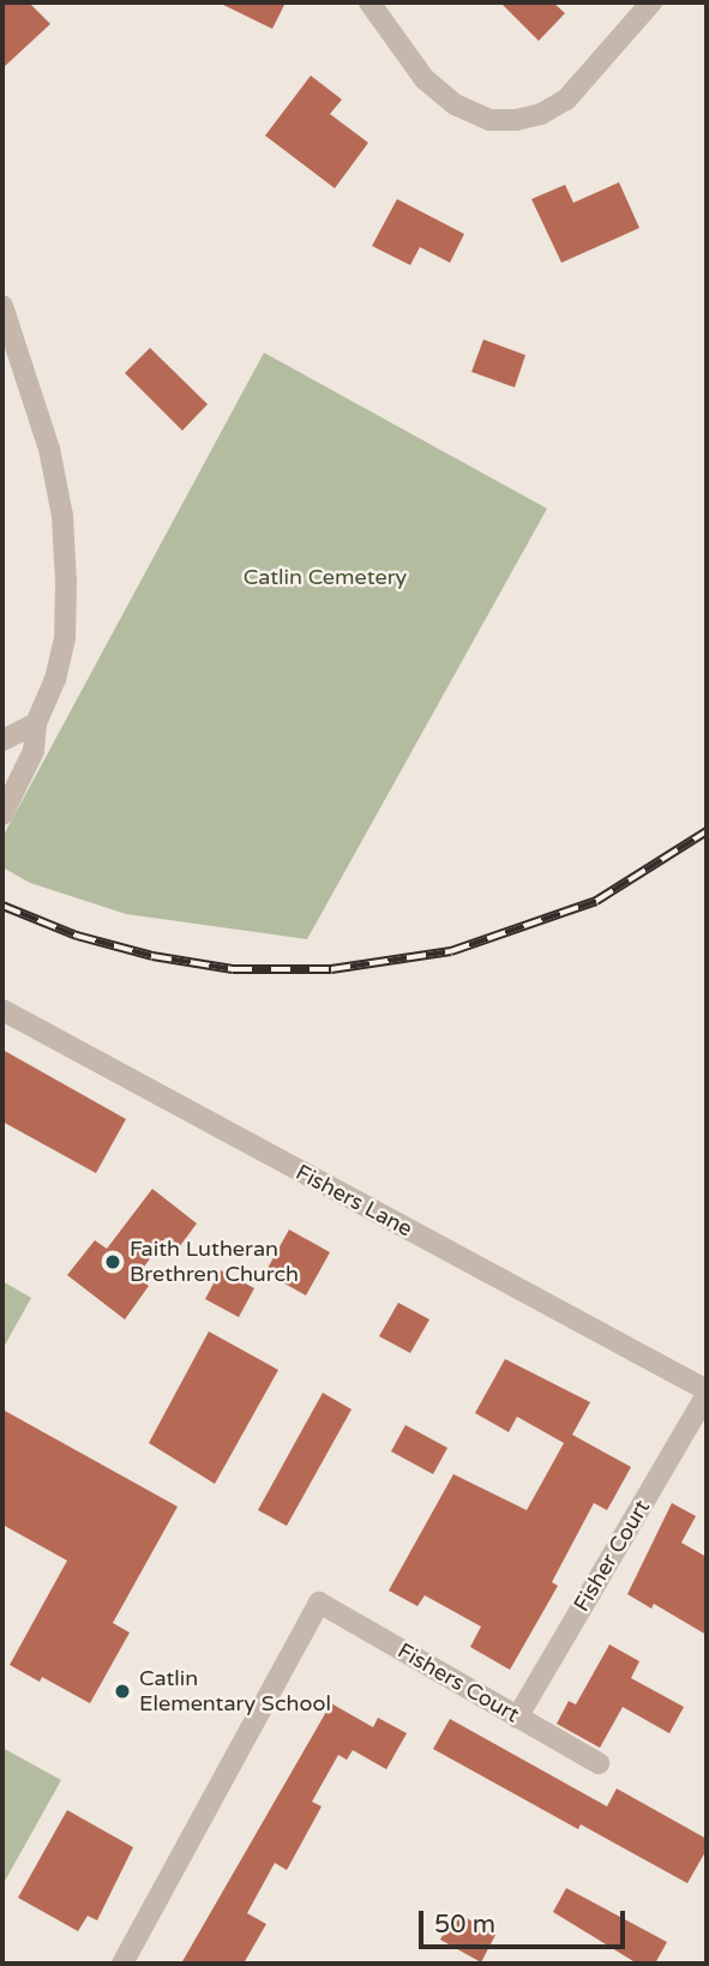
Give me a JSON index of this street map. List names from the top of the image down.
{
  "streets": {
    "street": ["Fishers Lane", "Fisher Court", "Fishers Court"]
  },
  "crossings": [
    ["Fishers Lane", "Fisher Court"],
    ["Fisher Court", "Fishers Court"]
  ],
  "parks": ["Catlin Cemetery"],
  "places": ["Faith Lutheran Brethren Church", "Catlin Elementary School"],
  "scale_bar": "50 m"
}
